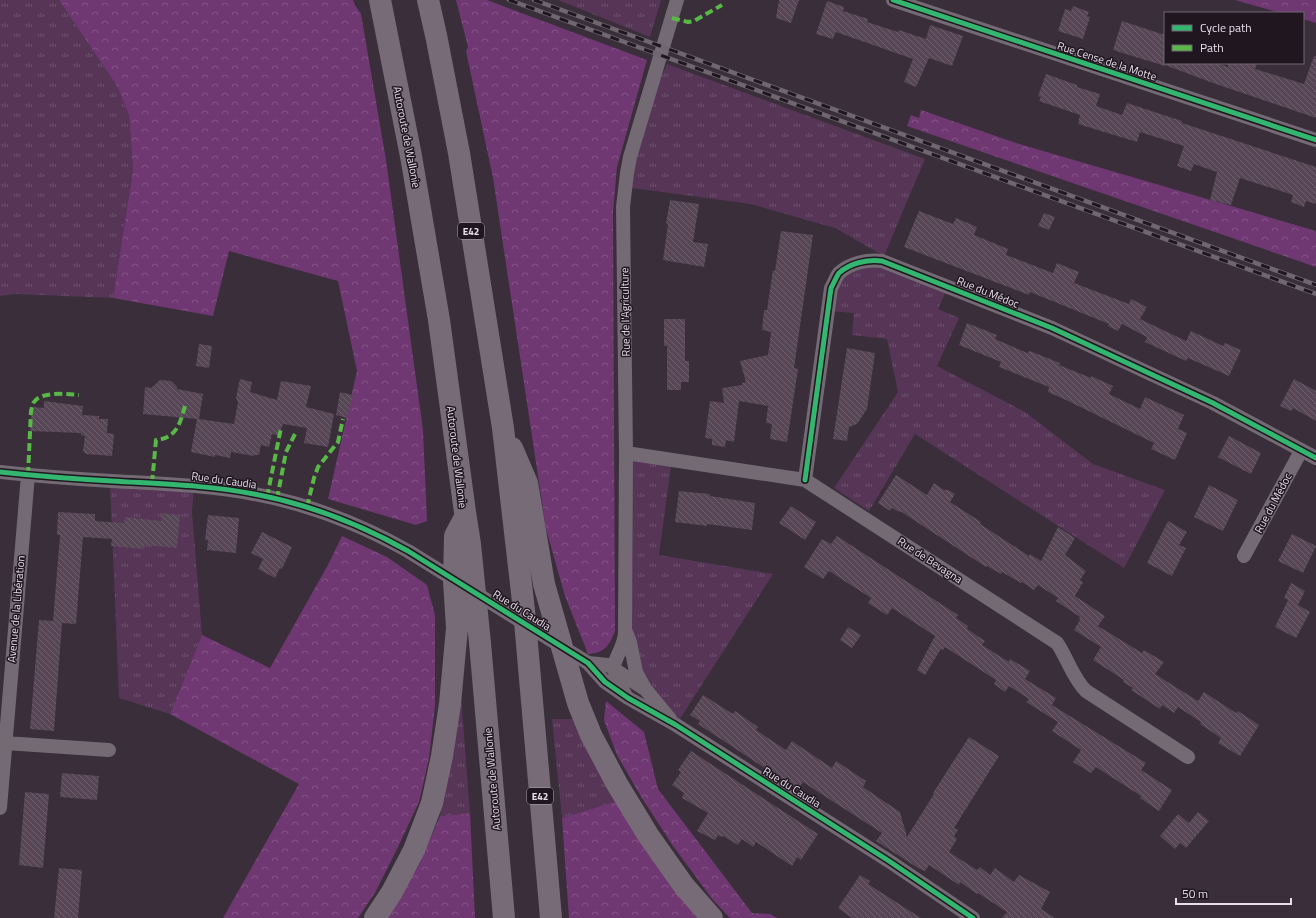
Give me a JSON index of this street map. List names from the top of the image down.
{
  "streets": {
    "highway": ["Autoroute de Wallonie", "E42"],
    "street": [
      "Rue Cense de la Motte",
      "Rue du Médoc",
      "Rue de l'Agriculture",
      "Rue du Caudia",
      "Rue de Bevagna",
      "Avenue de la Libération"
    ]
  },
  "crossings": [
    ["Rue du Médoc", "Rue de Bevagna"],
    ["Rue de l'Agriculture", "Rue du Caudia"],
    ["Rue de l'Agriculture", "Rue de Bevagna"],
    ["Rue du Caudia", "Avenue de la Libération"]
  ],
  "legend": ["Cycle path", "Path"],
  "scale_bar": "50 m"
}
